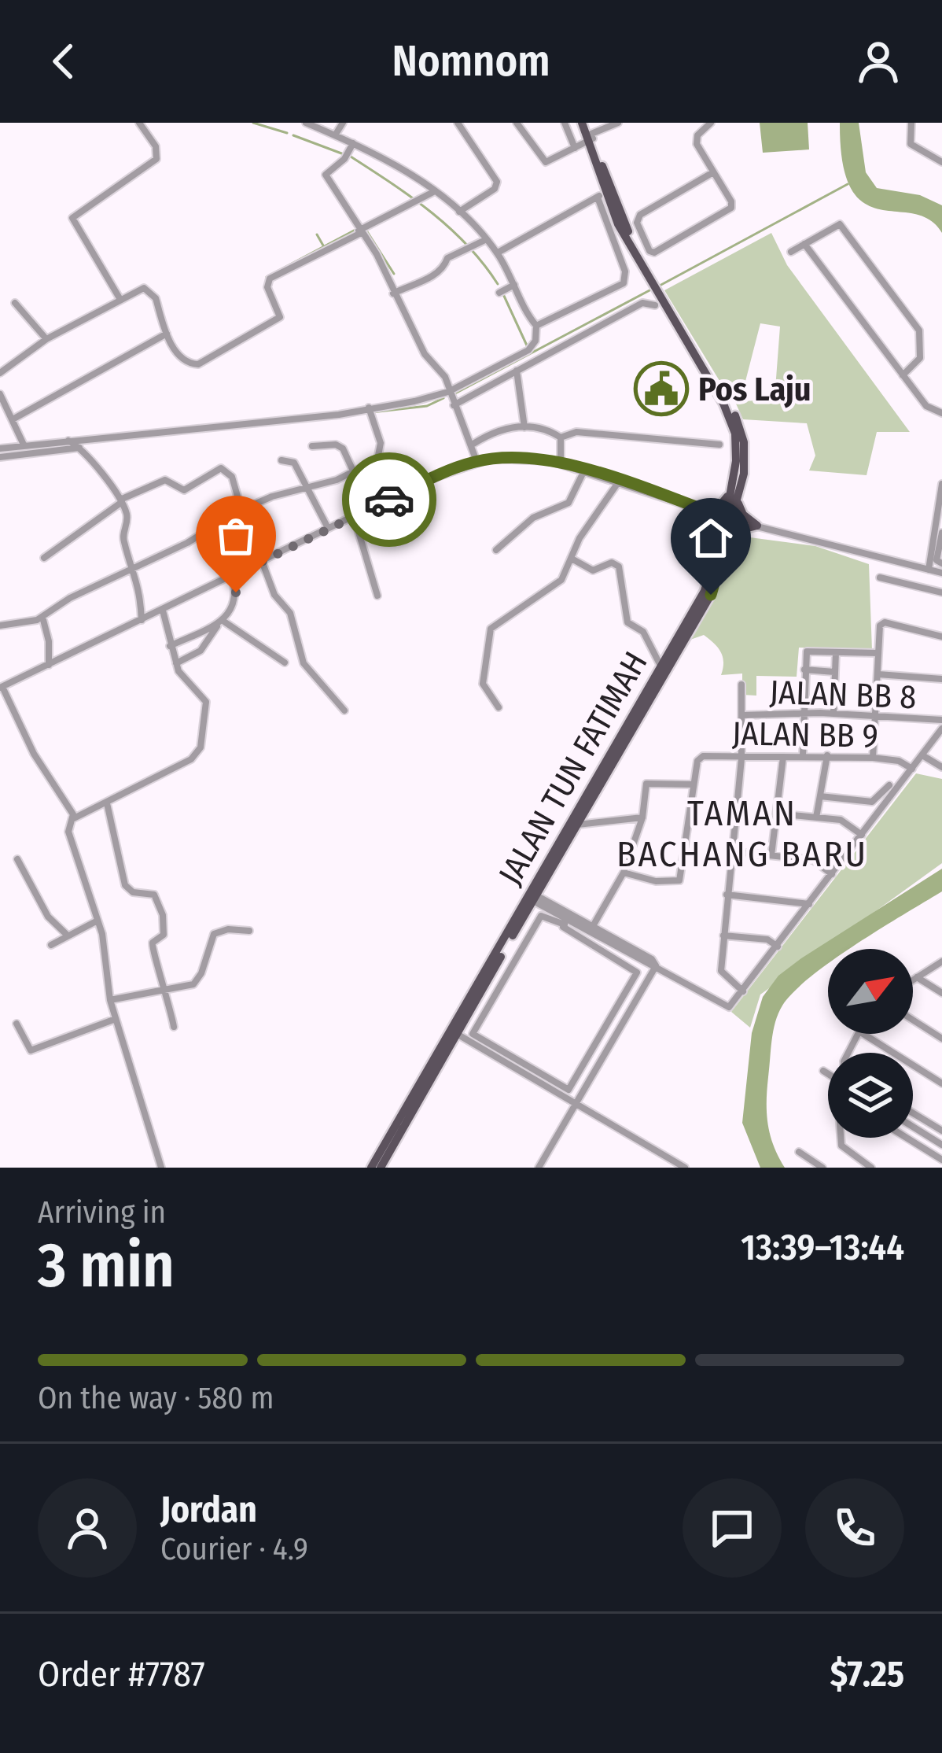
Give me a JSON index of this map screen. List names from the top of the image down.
{
  "streets": {
    "main road": ["JALAN TUN FATIMAH"],
    "street": ["JALAN BB 8", "JALAN BB 9"]
  },
  "districts": ["TAMAN BACHANG BARU"],
  "places": {
    "public building": ["Pos Laju"]
  },
  "north": "top right",
  "page": {
    "header": "Nomnom",
    "heading": ["3 min", "Arriving in", "13:39–13:44"],
    "panel": [
      "Jordan",
      "Courier · 4.9",
      "Order #7787",
      "$7.25"
    ],
    "bar": "On the way · 580 m"
  }
}
